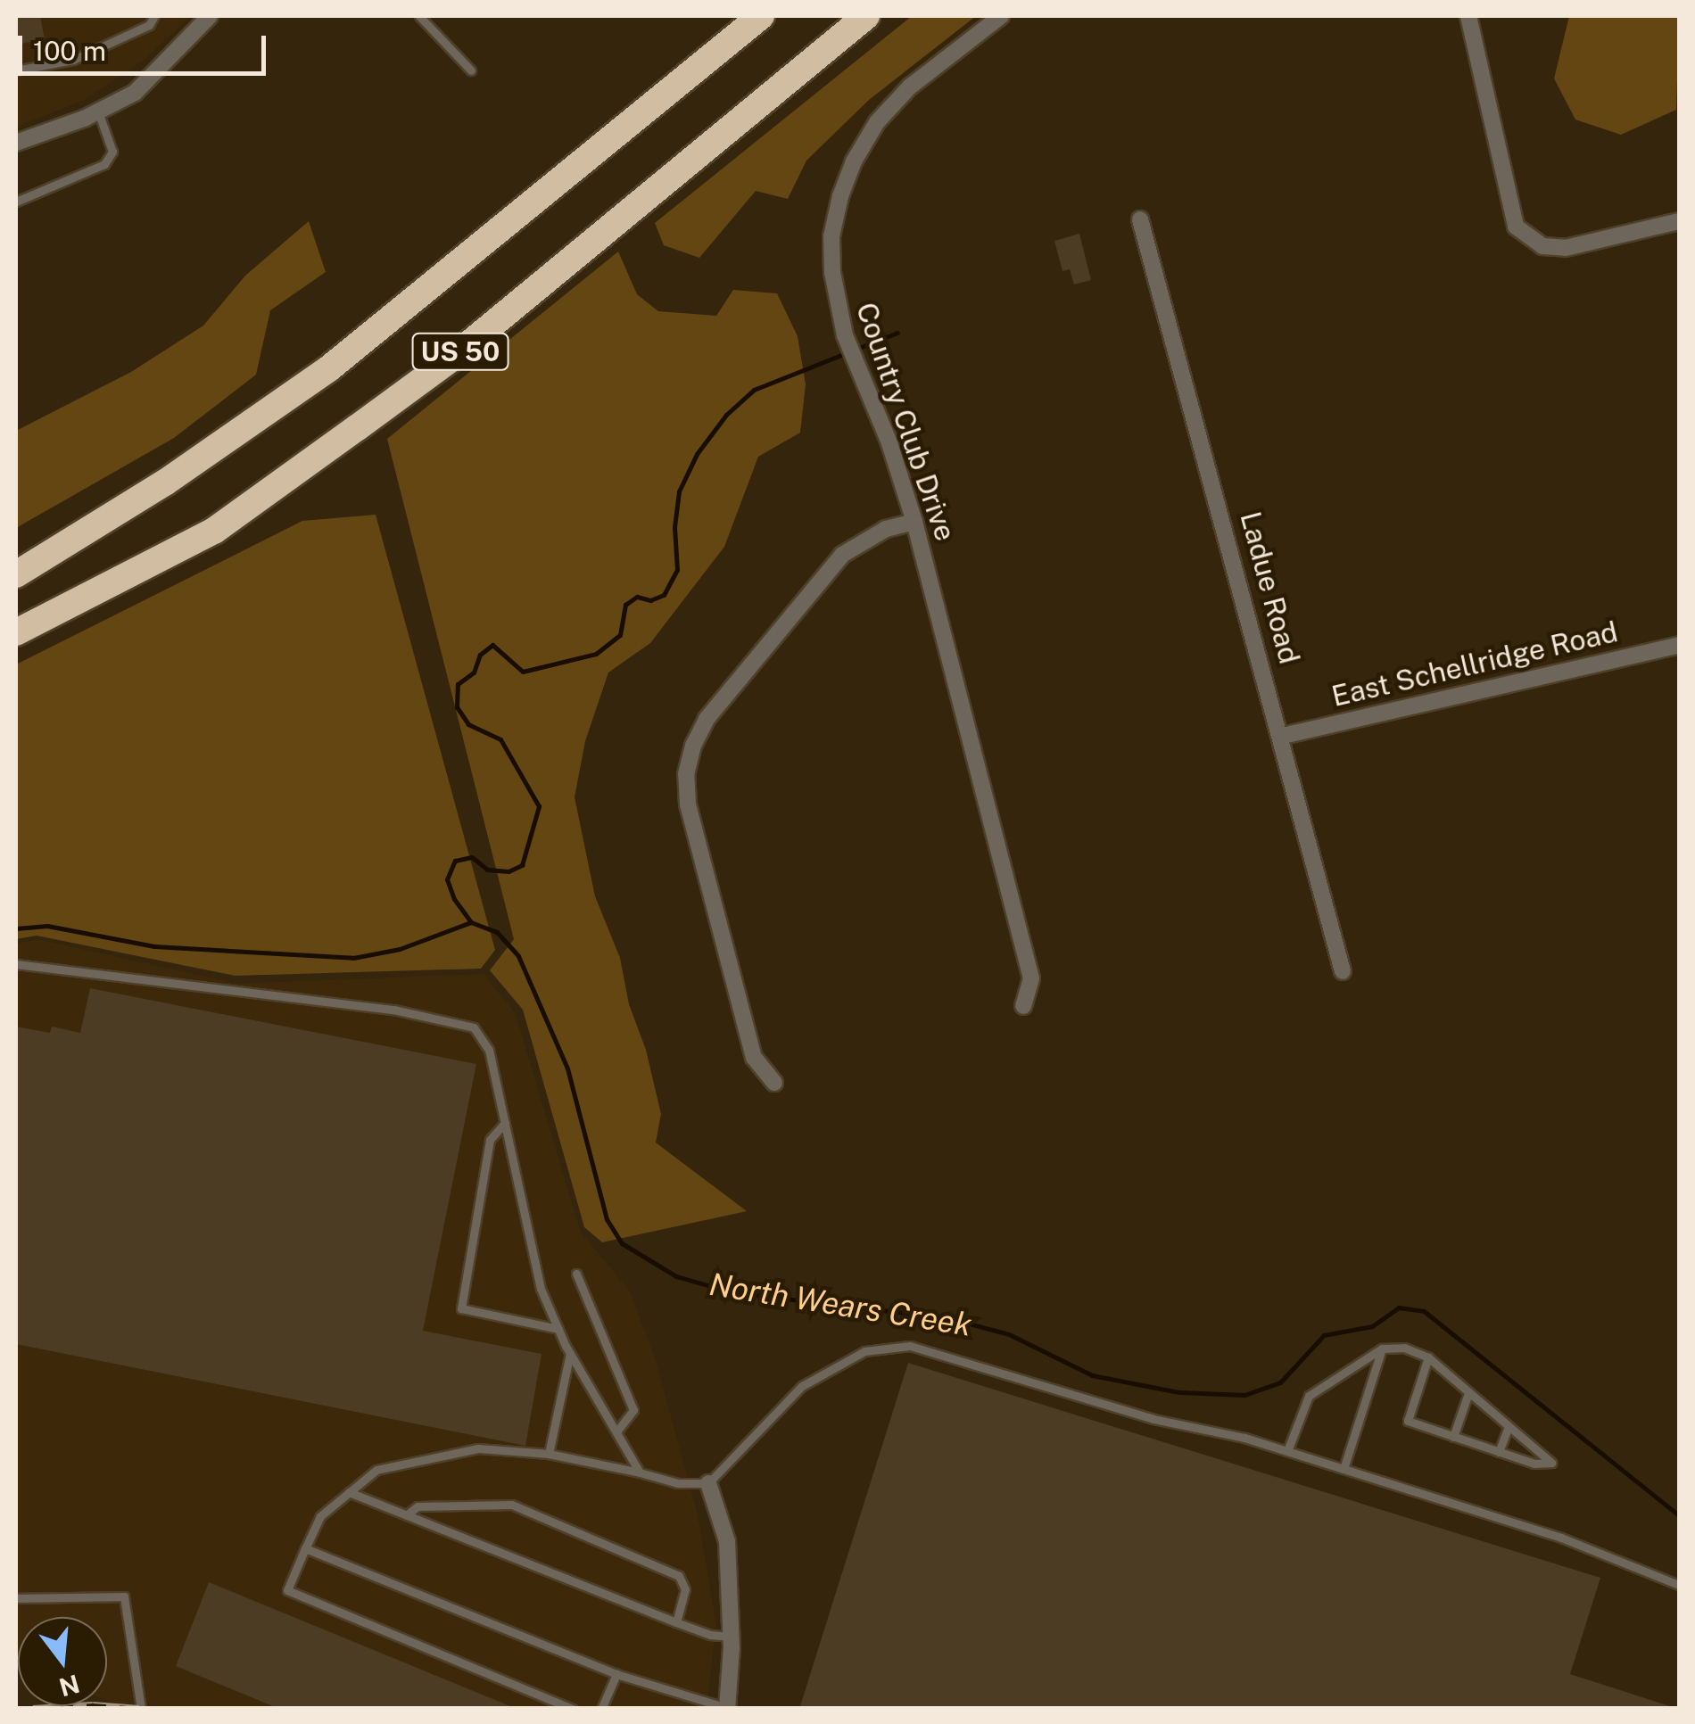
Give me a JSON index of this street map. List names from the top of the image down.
{
  "streets": {
    "highway": ["US 50"],
    "street": ["Country Club Drive", "Ladue Road", "East Schellridge Road"]
  },
  "crossings": [
    ["Ladue Road", "East Schellridge Road"]
  ],
  "water": ["North Wears Creek"],
  "scale_bar": "100 m",
  "north": "bottom"
}
